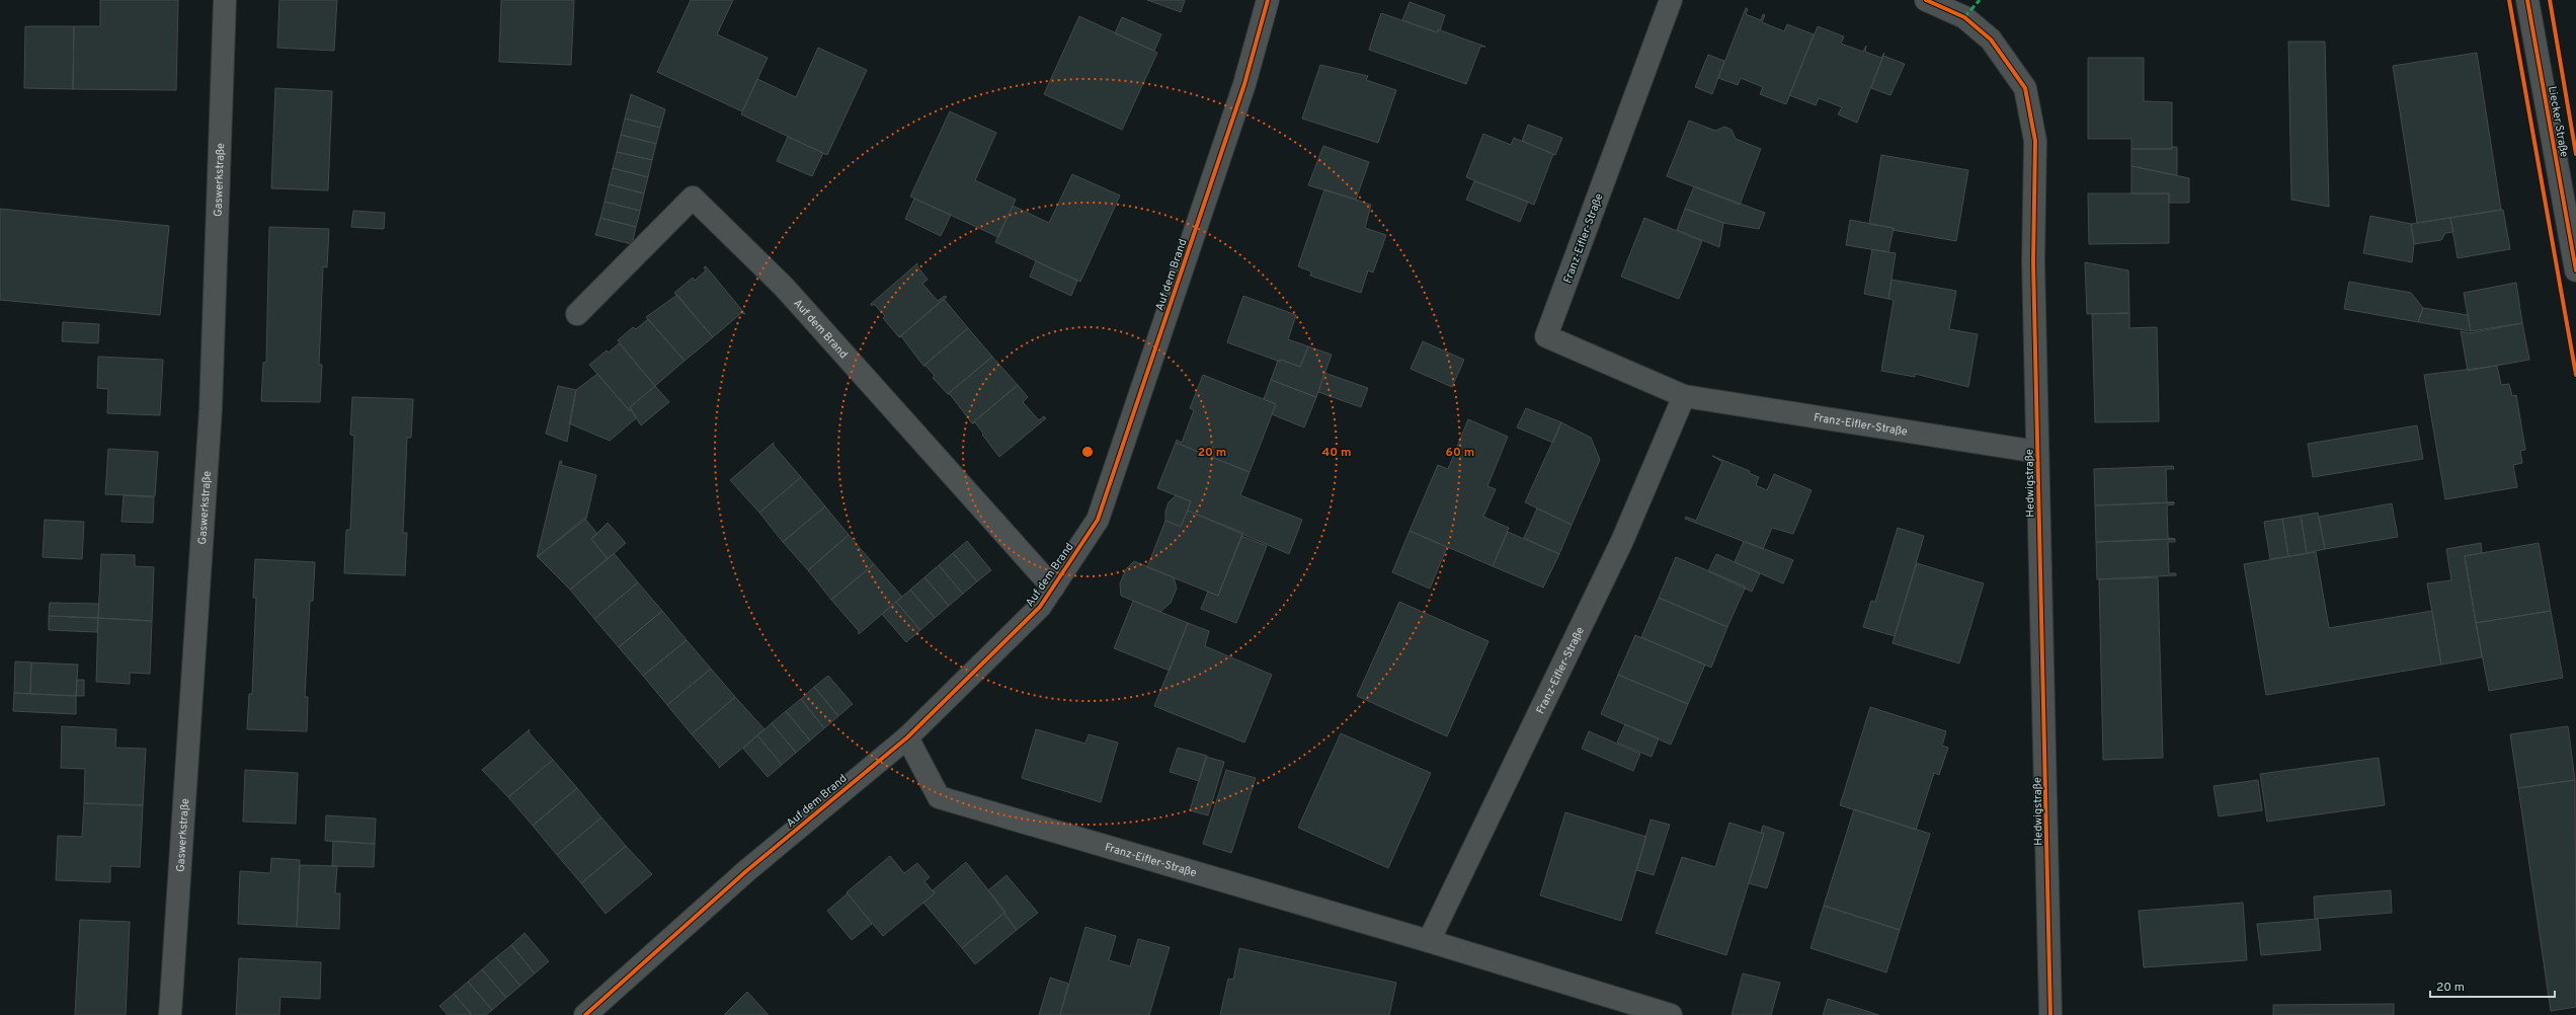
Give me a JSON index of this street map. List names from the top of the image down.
{
  "streets": {
    "street": [
      "Liecker Straße",
      "Gaswerkstraße",
      "Franz-Eifler-Straße",
      "Auf dem Brand",
      "Hedwigstraße"
    ]
  },
  "crossings": [
    ["Franz-Eifler-Straße", "Auf dem Brand"],
    ["Franz-Eifler-Straße", "Hedwigstraße"]
  ],
  "scale_bar": "20 m",
  "rings": ["20 m", "40 m", "60 m"]
}
